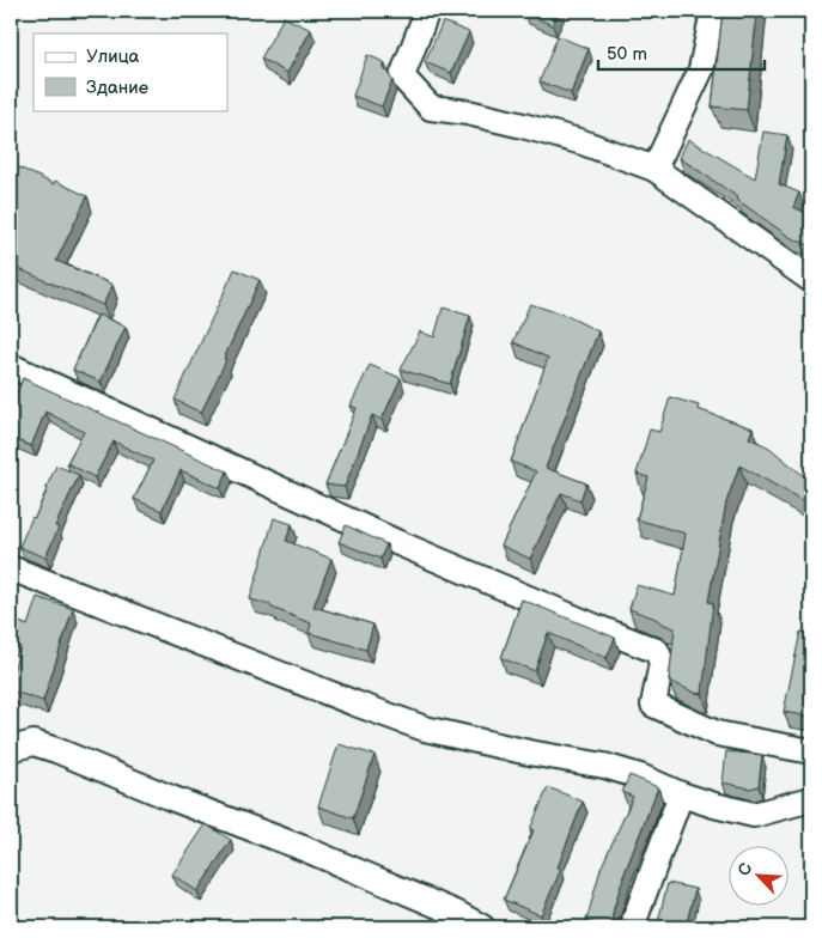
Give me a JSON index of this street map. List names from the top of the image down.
{
  "legend": ["Улица", "Здание"],
  "scale_bar": "50 m",
  "north": "top left"
}
